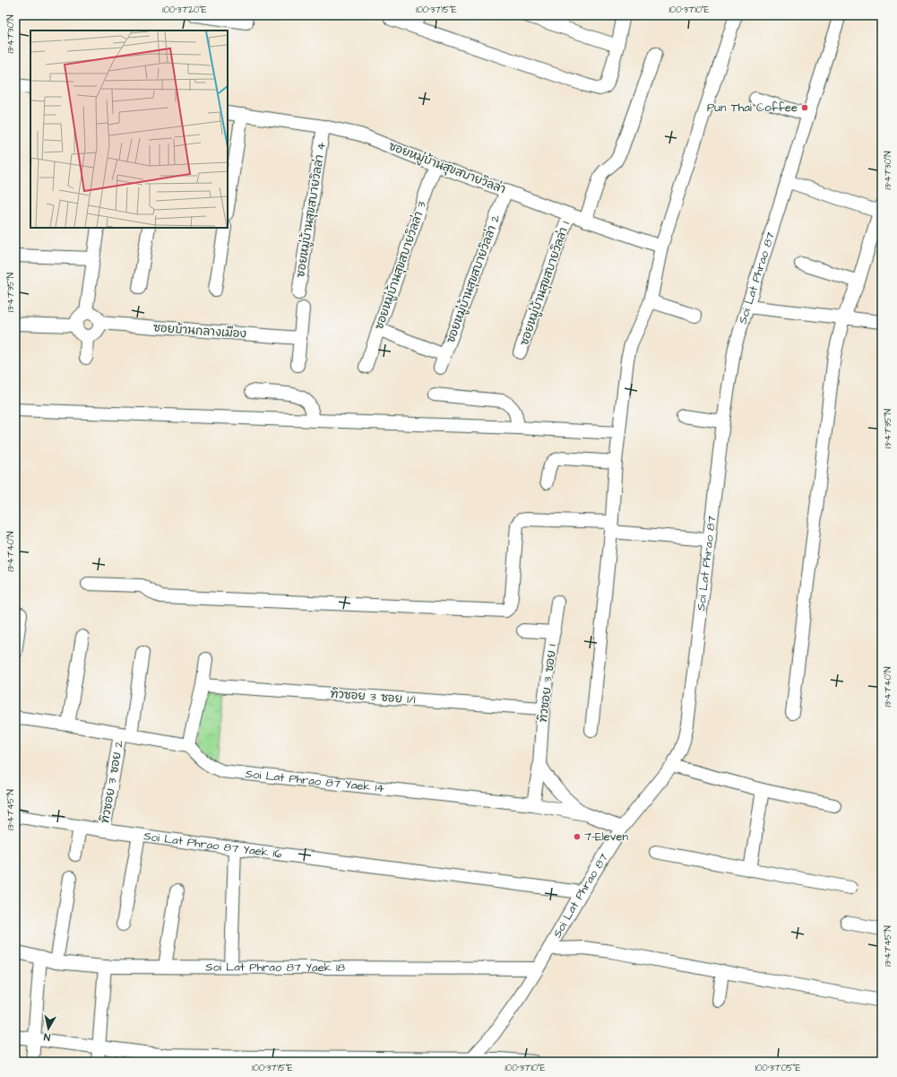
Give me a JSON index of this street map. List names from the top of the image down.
{
  "streets": {
    "street": [
      "ซอยหมู่บ้านสุขสบายวิลล่า",
      "ซอยหมู่บ้านสุขสบายวิลล่า 4",
      "ซอยหมู่บ้านสุขสบายวิลล่า 3",
      "Soi Lat Phrao 87",
      "ซอยหมู่บ้านสุขสบายวิลล่า 2",
      "ซอยหมู่บ้านสุขสบายวิลล่า 1",
      "ซอยบ้านกลางเมือง",
      "ทิวซอย 3 ซอย 1",
      "ทิวซอย 3 ซอย 1/1",
      "Soi Lat Phrao 87 Yaek 14",
      "ทิวซอย 3 ซอย 2",
      "Soi Lat Phrao 87 Yaek 16",
      "Soi Lat Phrao 87 Yaek 18"
    ]
  },
  "crossings": [
    ["ซอยหมู่บ้านสุขสบายวิลล่า", "ซอยหมู่บ้านสุขสบายวิลล่า 4"],
    ["ซอยหมู่บ้านสุขสบายวิลล่า", "ซอยหมู่บ้านสุขสบายวิลล่า 3"],
    ["ซอยหมู่บ้านสุขสบายวิลล่า", "ซอยหมู่บ้านสุขสบายวิลล่า 2"],
    ["ซอยหมู่บ้านสุขสบายวิลล่า", "ซอยหมู่บ้านสุขสบายวิลล่า 1"],
    ["Soi Lat Phrao 87", "Soi Lat Phrao 87 Yaek 14"],
    ["Soi Lat Phrao 87", "Soi Lat Phrao 87 Yaek 16"],
    ["Soi Lat Phrao 87", "Soi Lat Phrao 87 Yaek 18"],
    ["ทิวซอย 3 ซอย 1", "ทิวซอย 3 ซอย 1/1"],
    ["ทิวซอย 3 ซอย 1", "Soi Lat Phrao 87 Yaek 14"],
    ["ทิวซอย 3 ซอย 2", "Soi Lat Phrao 87 Yaek 16"]
  ],
  "places": ["Pun Thai Coffee", "7-Eleven"],
  "north": "bottom",
  "coordinates": [
    "100°37'20\"E",
    "100°37'15\"E",
    "100°37'10\"E",
    "13°47'30\"N",
    "13°47'35\"N",
    "13°47'40\"N",
    "13°47'45\"N",
    "100°37'05\"E"
  ]
}
